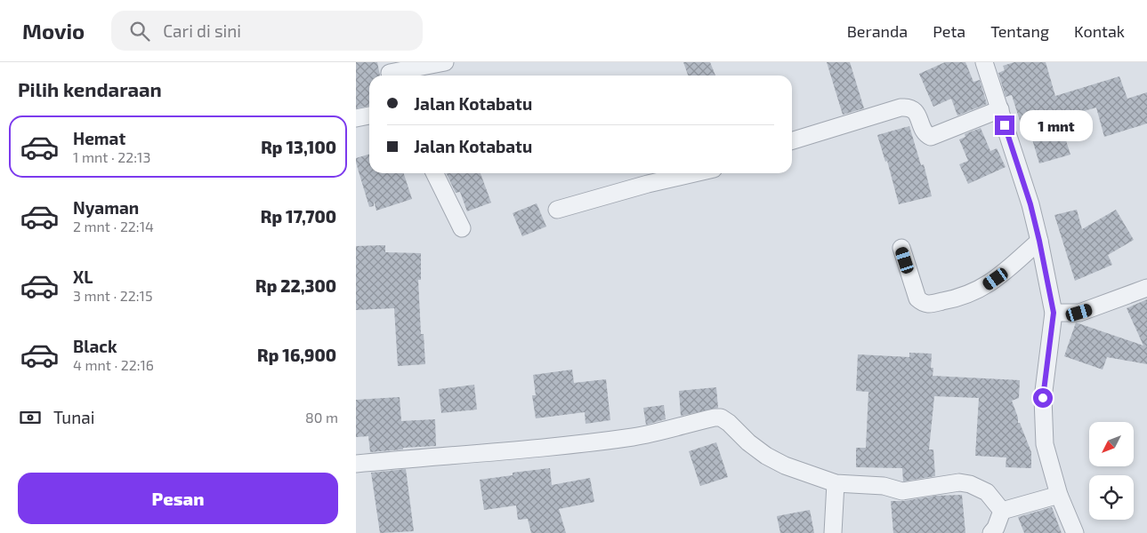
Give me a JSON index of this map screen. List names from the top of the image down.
{
  "north": "bottom left",
  "page": {
    "header": "Movio",
    "search": "Cari di sini",
    "nav": [
      "Beranda",
      "Peta",
      "Tentang",
      "Kontak"
    ],
    "heading": "Pilih kendaraan",
    "banner": ["Jalan Kotabatu", "Jalan Kotabatu"],
    "bubble": "1 mnt",
    "list": [
      {
        "name": "Hemat",
        "note": "1 mnt · 22:13",
        "value": "Rp 13,100"
      },
      {
        "name": "Nyaman",
        "note": "2 mnt · 22:14",
        "value": "Rp 17,700"
      },
      {
        "name": "XL",
        "note": "3 mnt · 22:15",
        "value": "Rp 22,300"
      },
      {
        "name": "Black",
        "note": "4 mnt · 22:16",
        "value": "Rp 16,900"
      }
    ],
    "pay": ["Tunai", "80 m"],
    "buttons": "Pesan"
  }
}
